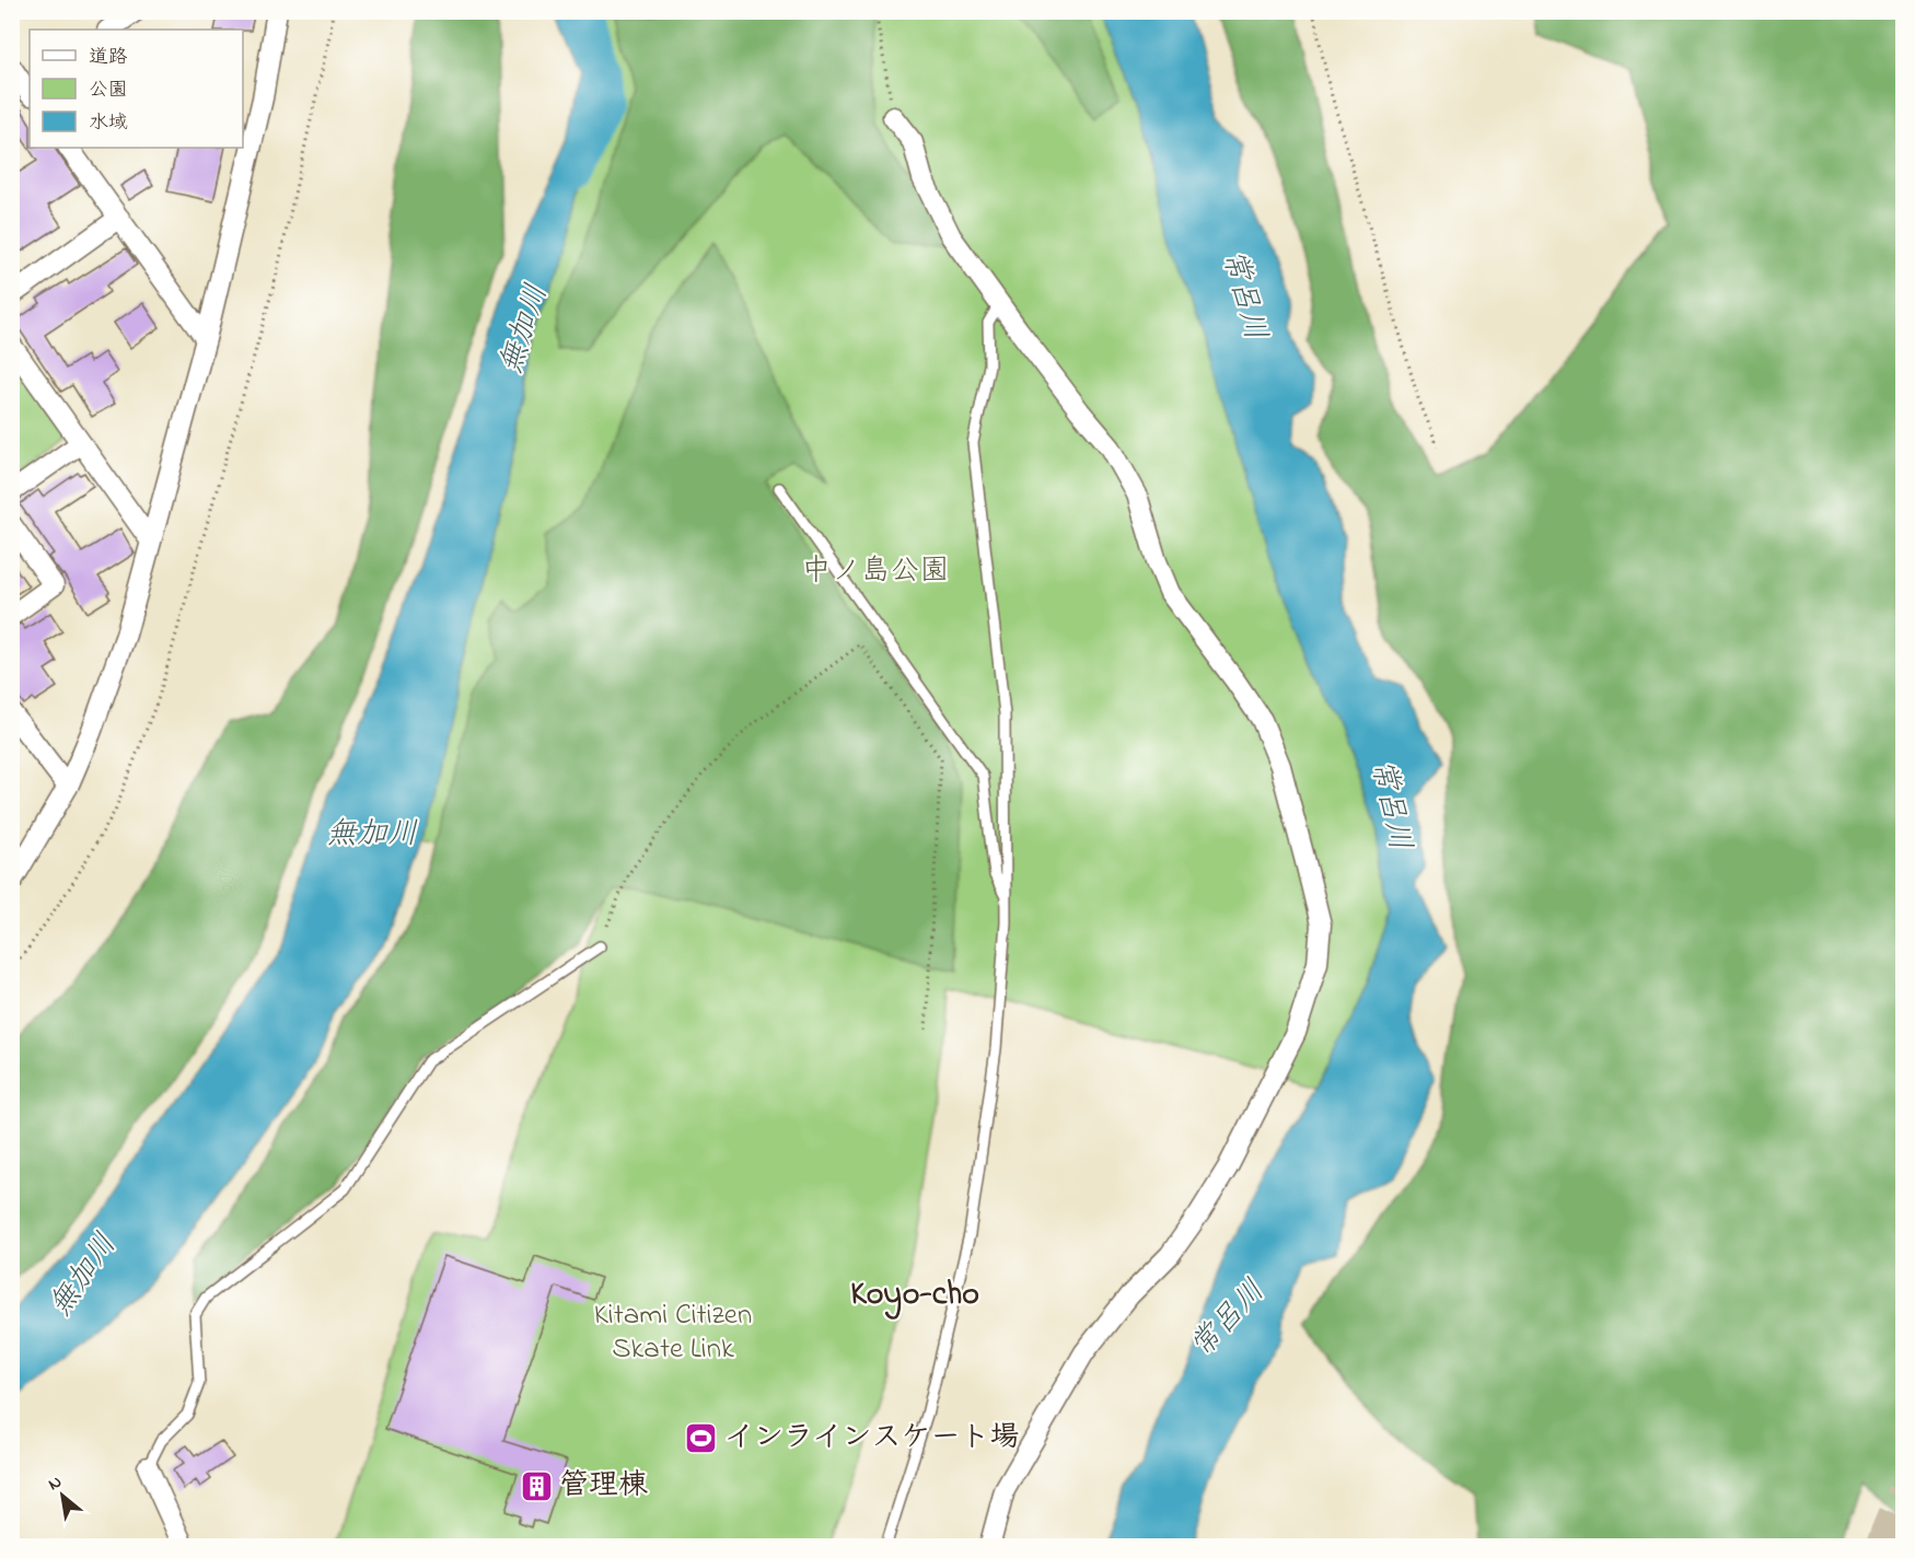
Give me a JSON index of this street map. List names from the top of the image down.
{
  "districts": ["Koyo-cho"],
  "water": ["常呂川", "無加川"],
  "parks": ["中ノ島公園", "Kitami Citizen Skate Link"],
  "places": {
    "sports": ["インラインスケート場"],
    "building": ["管理棟"]
  },
  "legend": ["道路", "公園", "水域"],
  "north": "top left"
}
